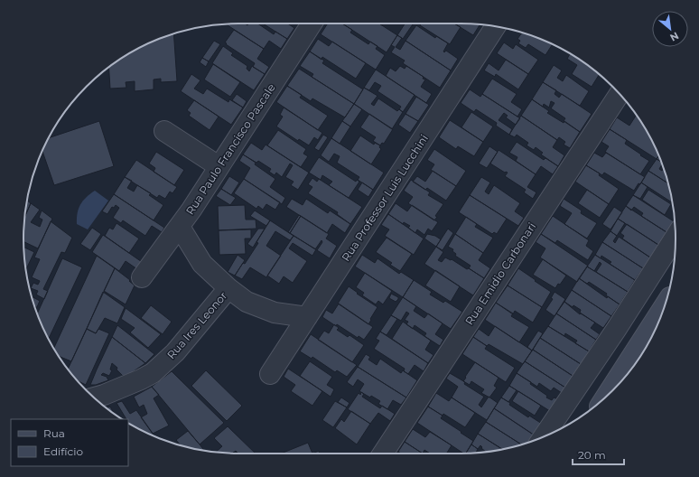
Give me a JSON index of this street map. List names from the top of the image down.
{
  "streets": {
    "street": [
      "Rua Paulo Francisco Pascale",
      "Rua Professor Luis Lucchini",
      "Rua Emidio Carbonari",
      "Rua Ires Leonor"
    ]
  },
  "legend": ["Rua", "Edifício"],
  "scale_bar": "20 m",
  "north": "bottom right"
}
